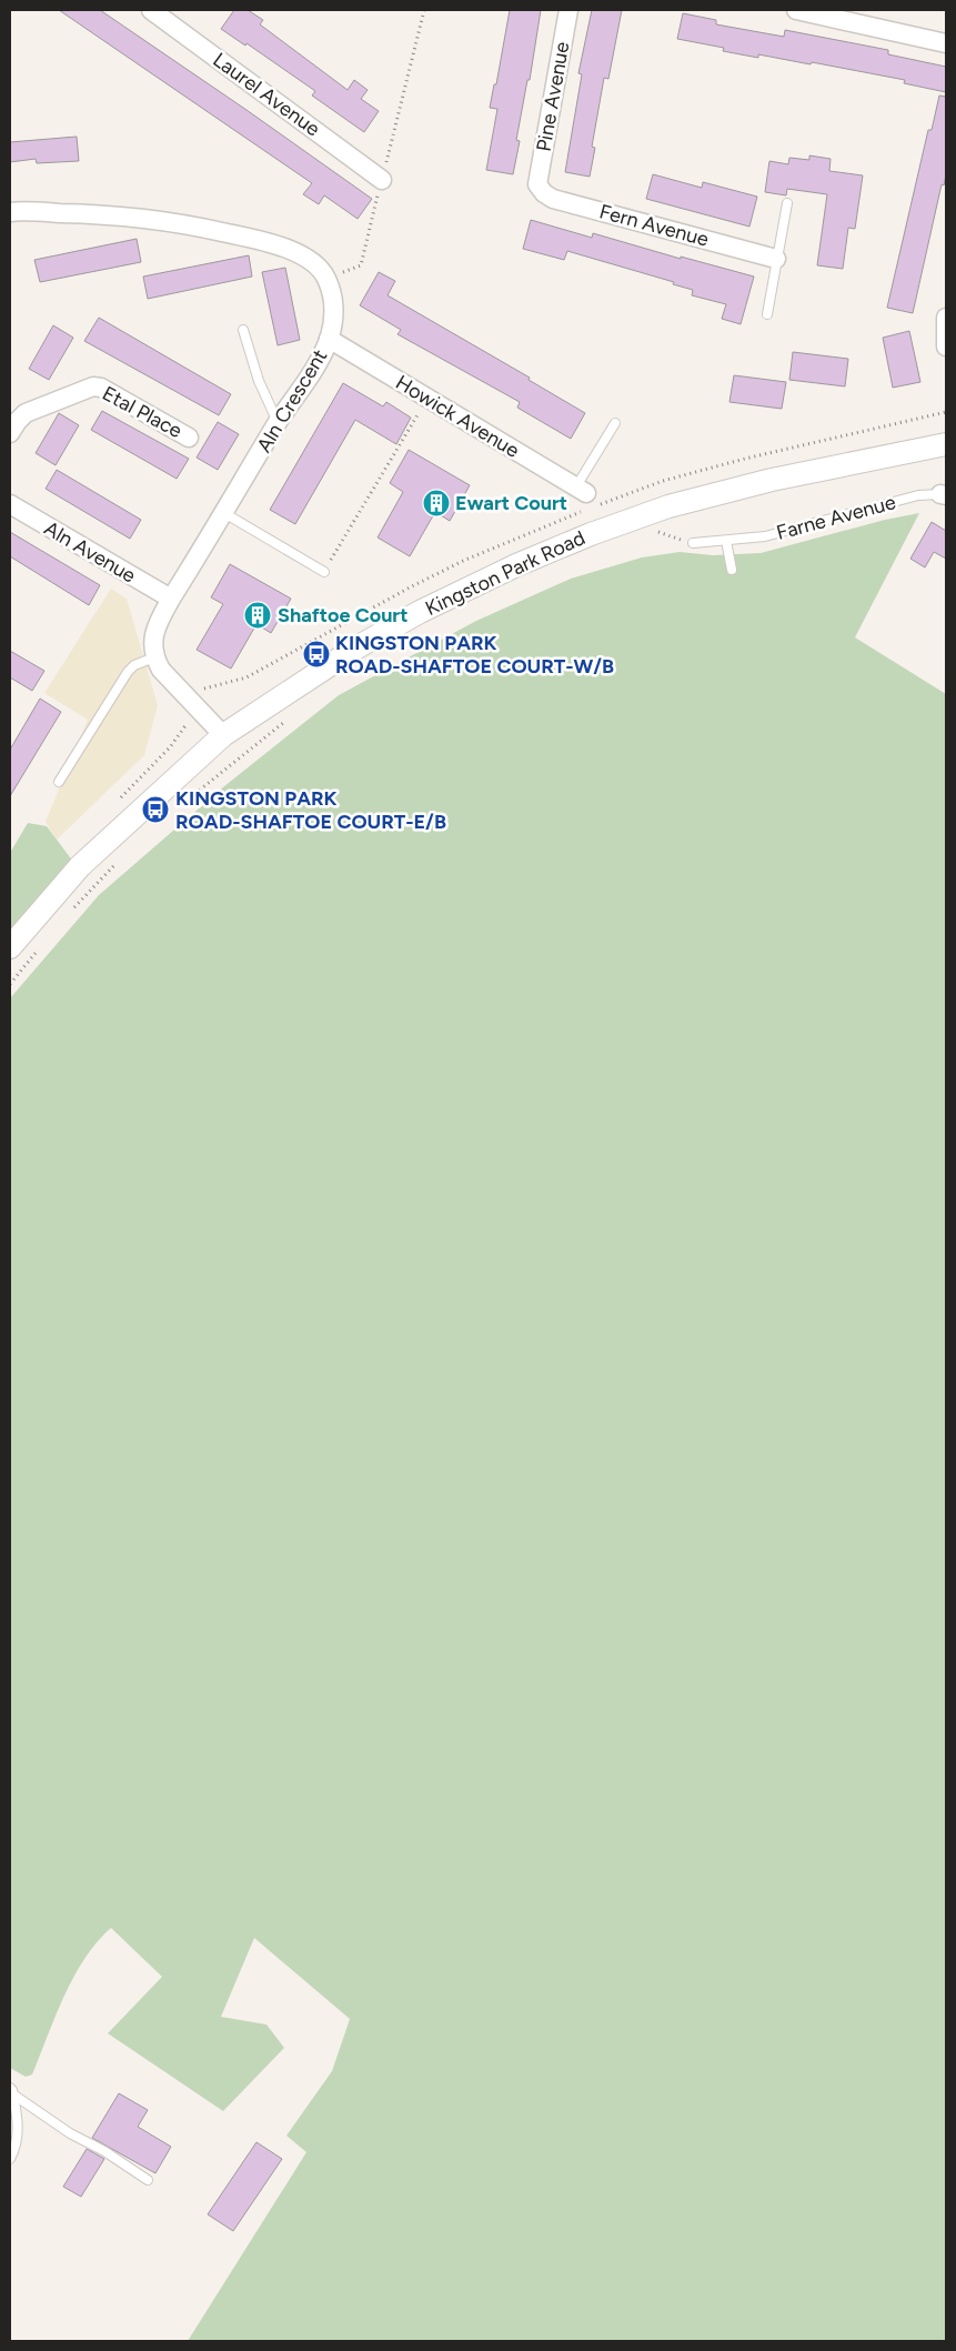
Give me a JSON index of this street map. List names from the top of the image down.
{
  "streets": {
    "street": [
      "Laurel Avenue",
      "Pine Avenue",
      "Fern Avenue",
      "Aln Crescent",
      "Etal Place",
      "Howick Avenue",
      "Aln Avenue",
      "Kingston Park Road"
    ],
    "lane": ["Farne Avenue"]
  },
  "crossings": [
    ["Pine Avenue", "Fern Avenue"],
    ["Aln Crescent", "Howick Avenue"],
    ["Aln Crescent", "Aln Avenue"]
  ],
  "places": {
    "building": ["Ewart Court", "Shaftoe Court"],
    "bus stop": ["KINGSTON PARK ROAD-SHAFTOE COURT-W/B", "KINGSTON PARK ROAD-SHAFTOE COURT-E/B"]
  }
}
